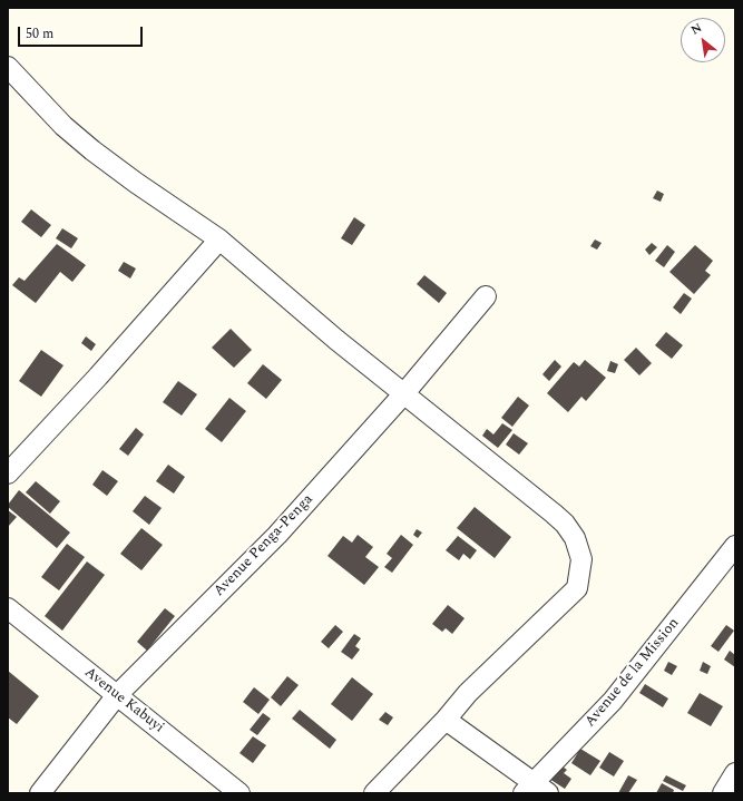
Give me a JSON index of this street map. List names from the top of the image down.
{
  "streets": {
    "street": ["Avenue Penga-Penga", "Avenue de la Mission", "Avenue Kabuyi"]
  },
  "crossings": [
    ["Avenue Penga-Penga", "Avenue Kabuyi"]
  ],
  "scale_bar": "50 m",
  "north": "top left"
}
